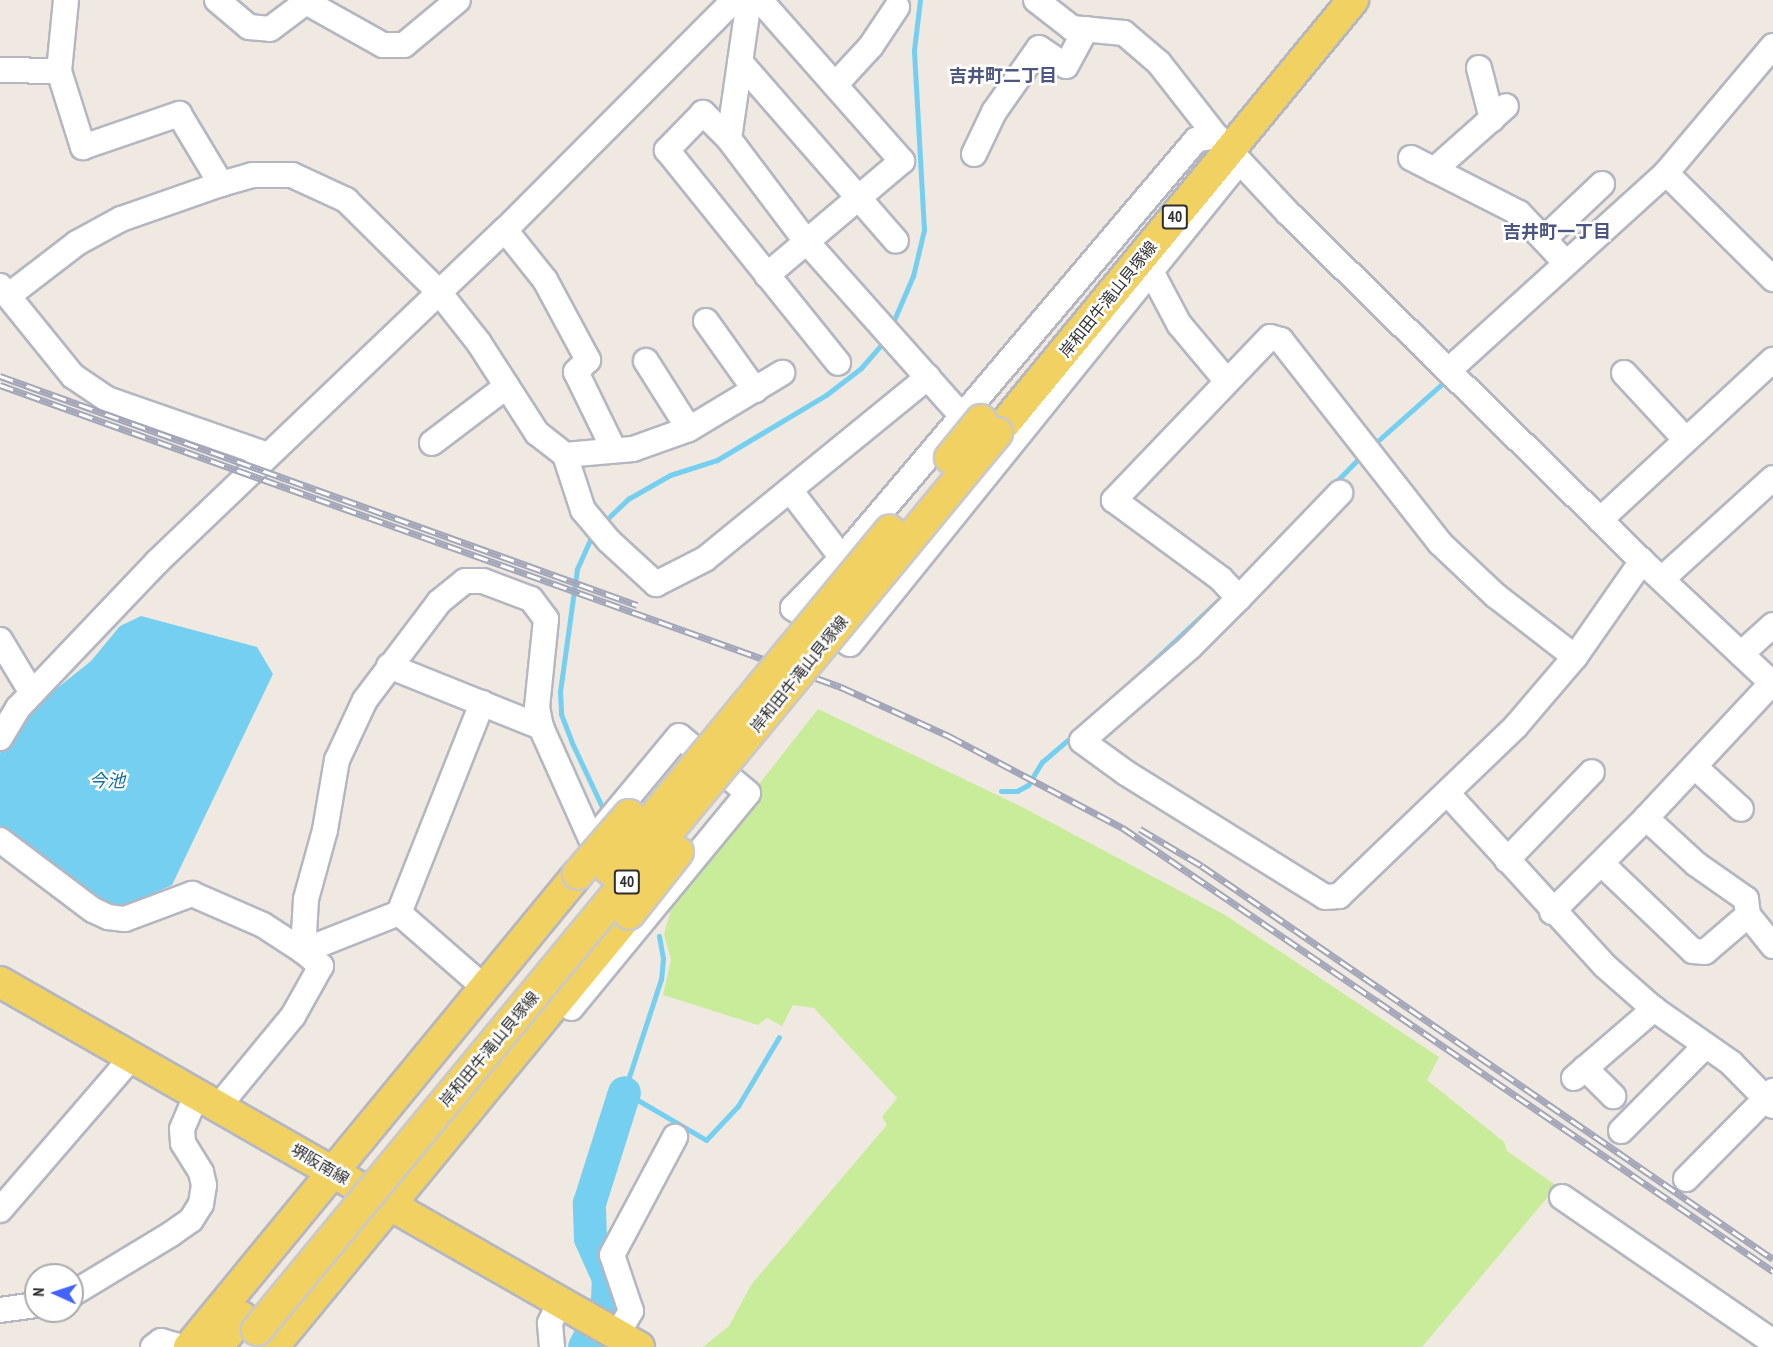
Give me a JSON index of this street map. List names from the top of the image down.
{
  "streets": {
    "main road": ["40", "岸和田牛滝山貝塚線", "堺阪南線"]
  },
  "districts": ["吉井町二丁目", "吉井町一丁目"],
  "water": ["今池"],
  "north": "left"
}
